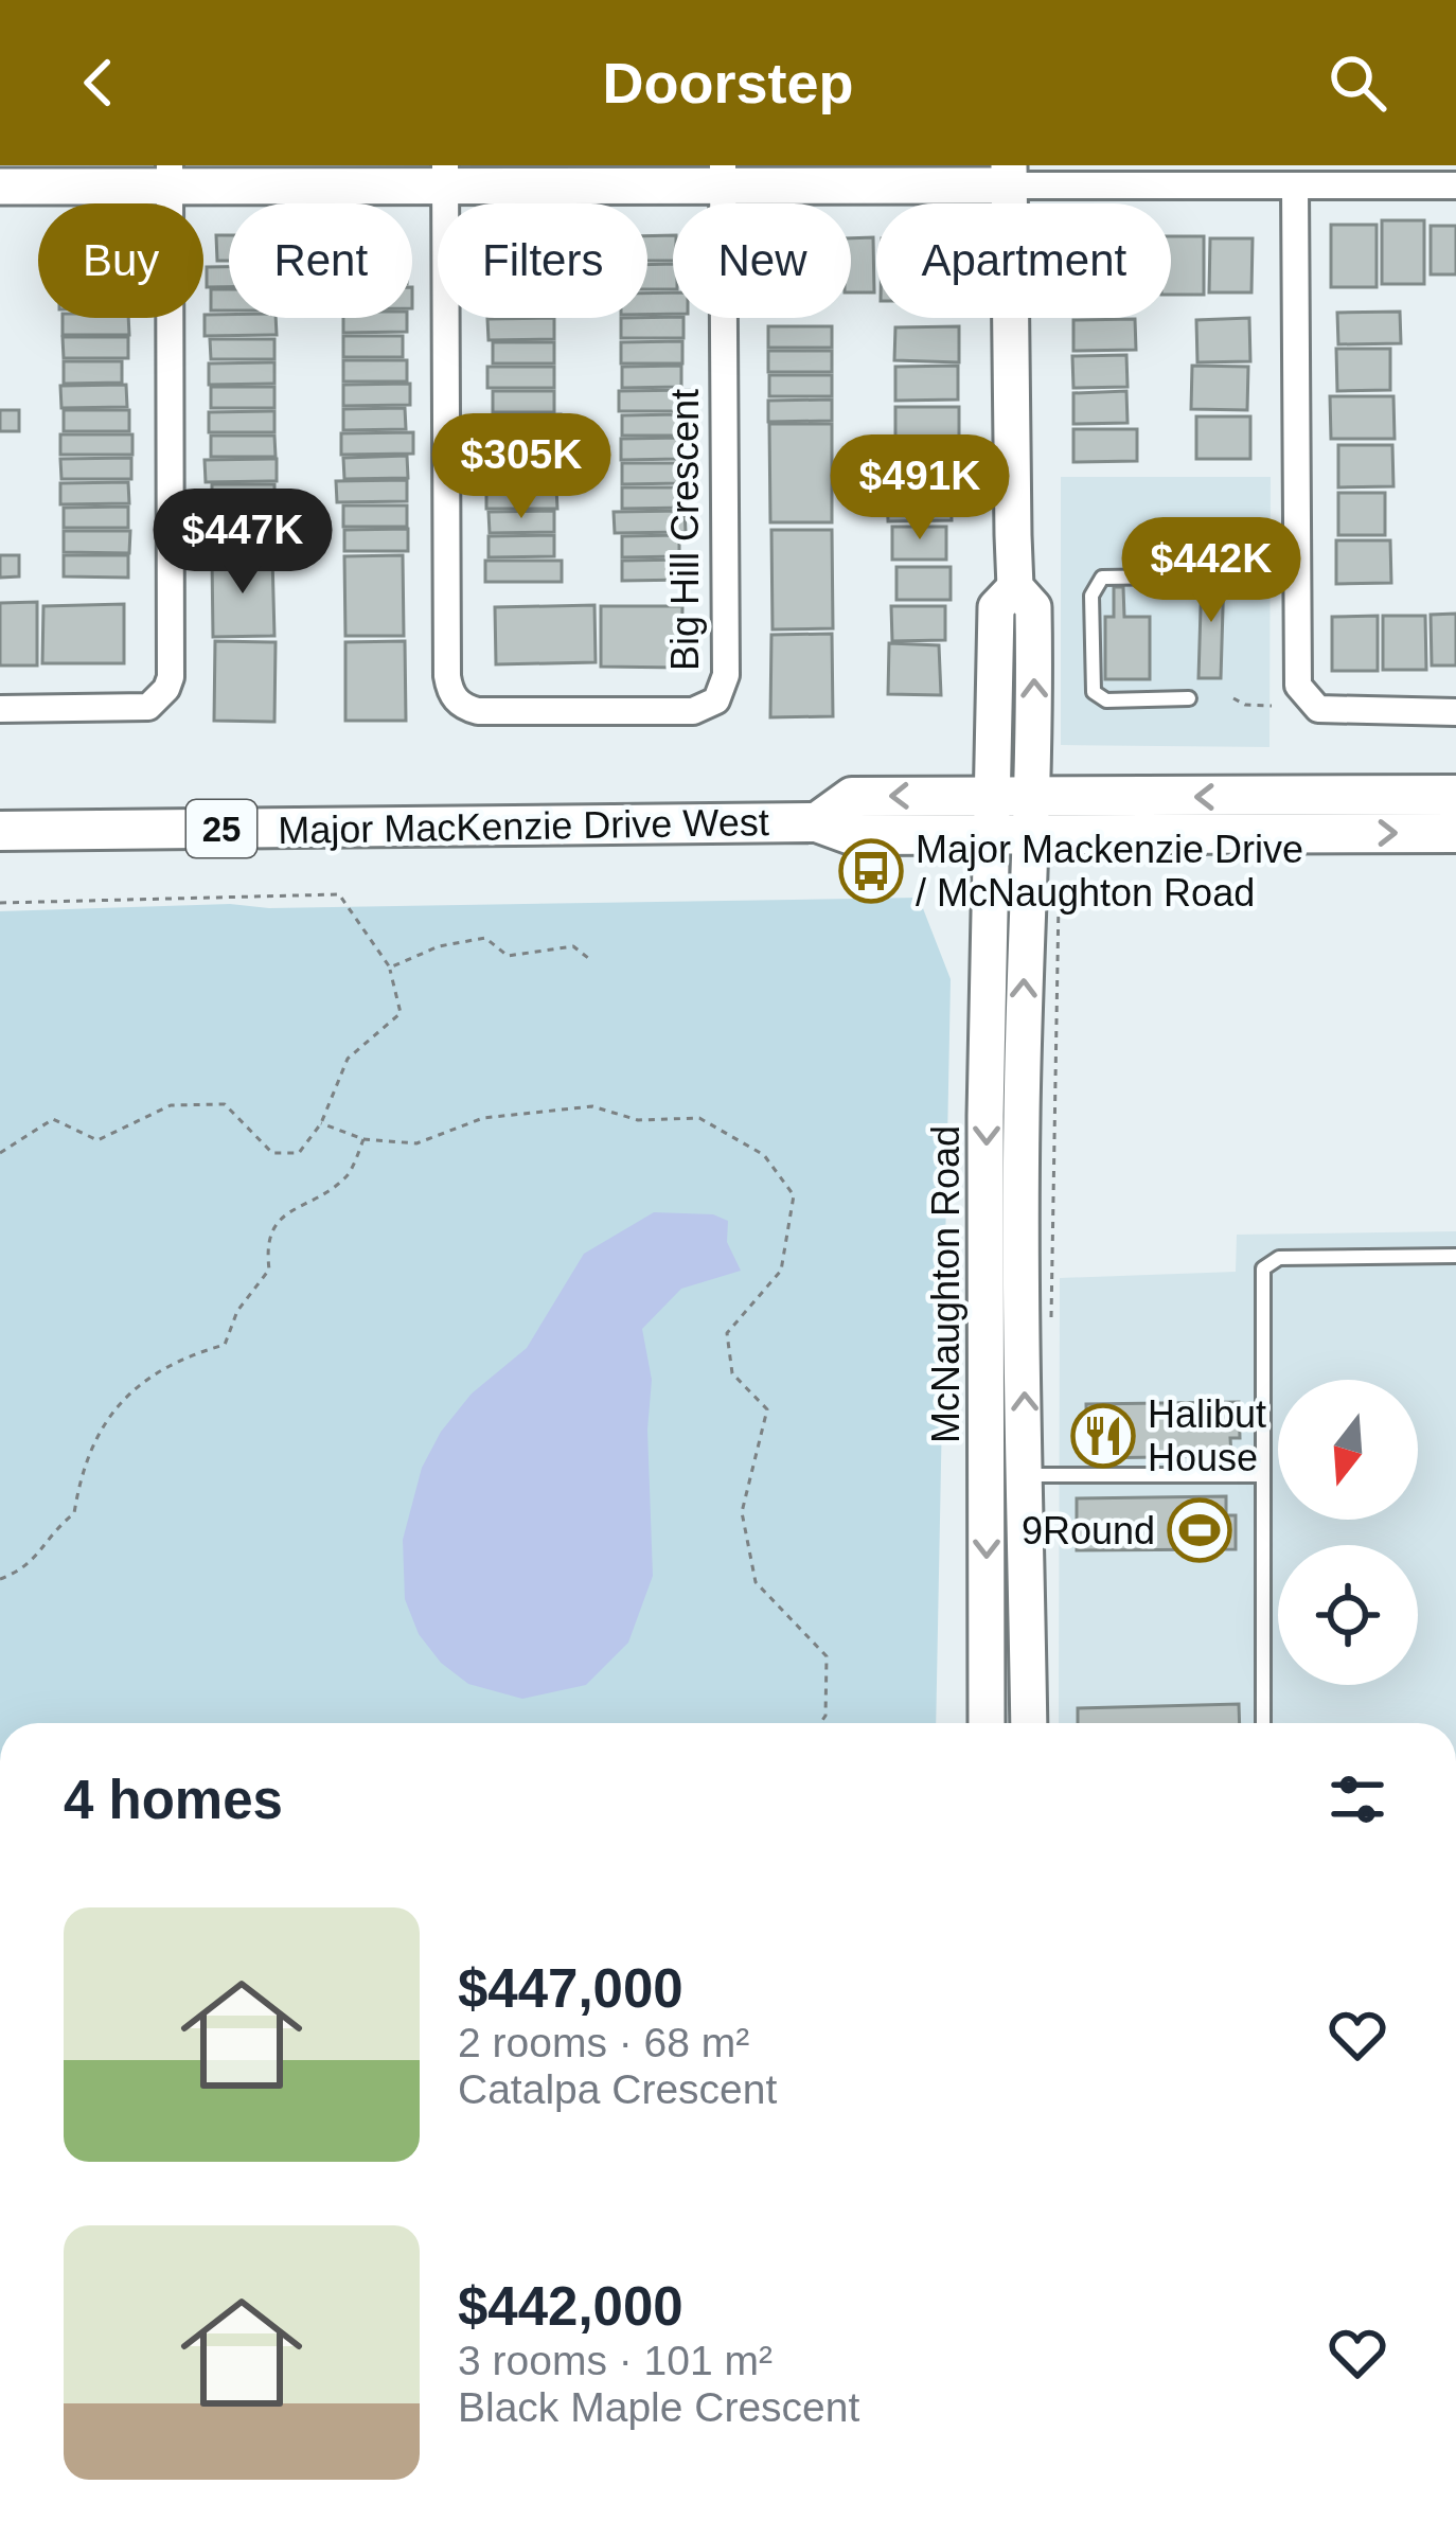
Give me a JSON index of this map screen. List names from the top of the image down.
{
  "streets": {
    "main road": ["Major MacKenzie Drive West", "25"],
    "street": ["Big Hill Crescent", "McNaughton Road"]
  },
  "crossings": [
    ["Major MacKenzie Drive West", "McNaughton Road"]
  ],
  "places": {
    "bus stop": ["Major Mackenzie Drive / McNaughton Road"],
    "restaurant": ["Halibut House"],
    "sports": ["9Round"]
  },
  "north": "bottom",
  "page": {
    "header": "Doorstep",
    "chip": [
      "Buy",
      "Rent",
      "Filters",
      "New",
      "Apartment"
    ],
    "price": [
      "$305K",
      "$491K",
      "$447K",
      "$442K"
    ],
    "heading": "4 homes",
    "list": [
      {
        "name": "$447,000",
        "note": "2 rooms · 68 m² · Catalpa Crescent"
      },
      {
        "name": "$442,000",
        "note": "3 rooms · 101 m² · Black Maple Crescent"
      }
    ]
  }
}
